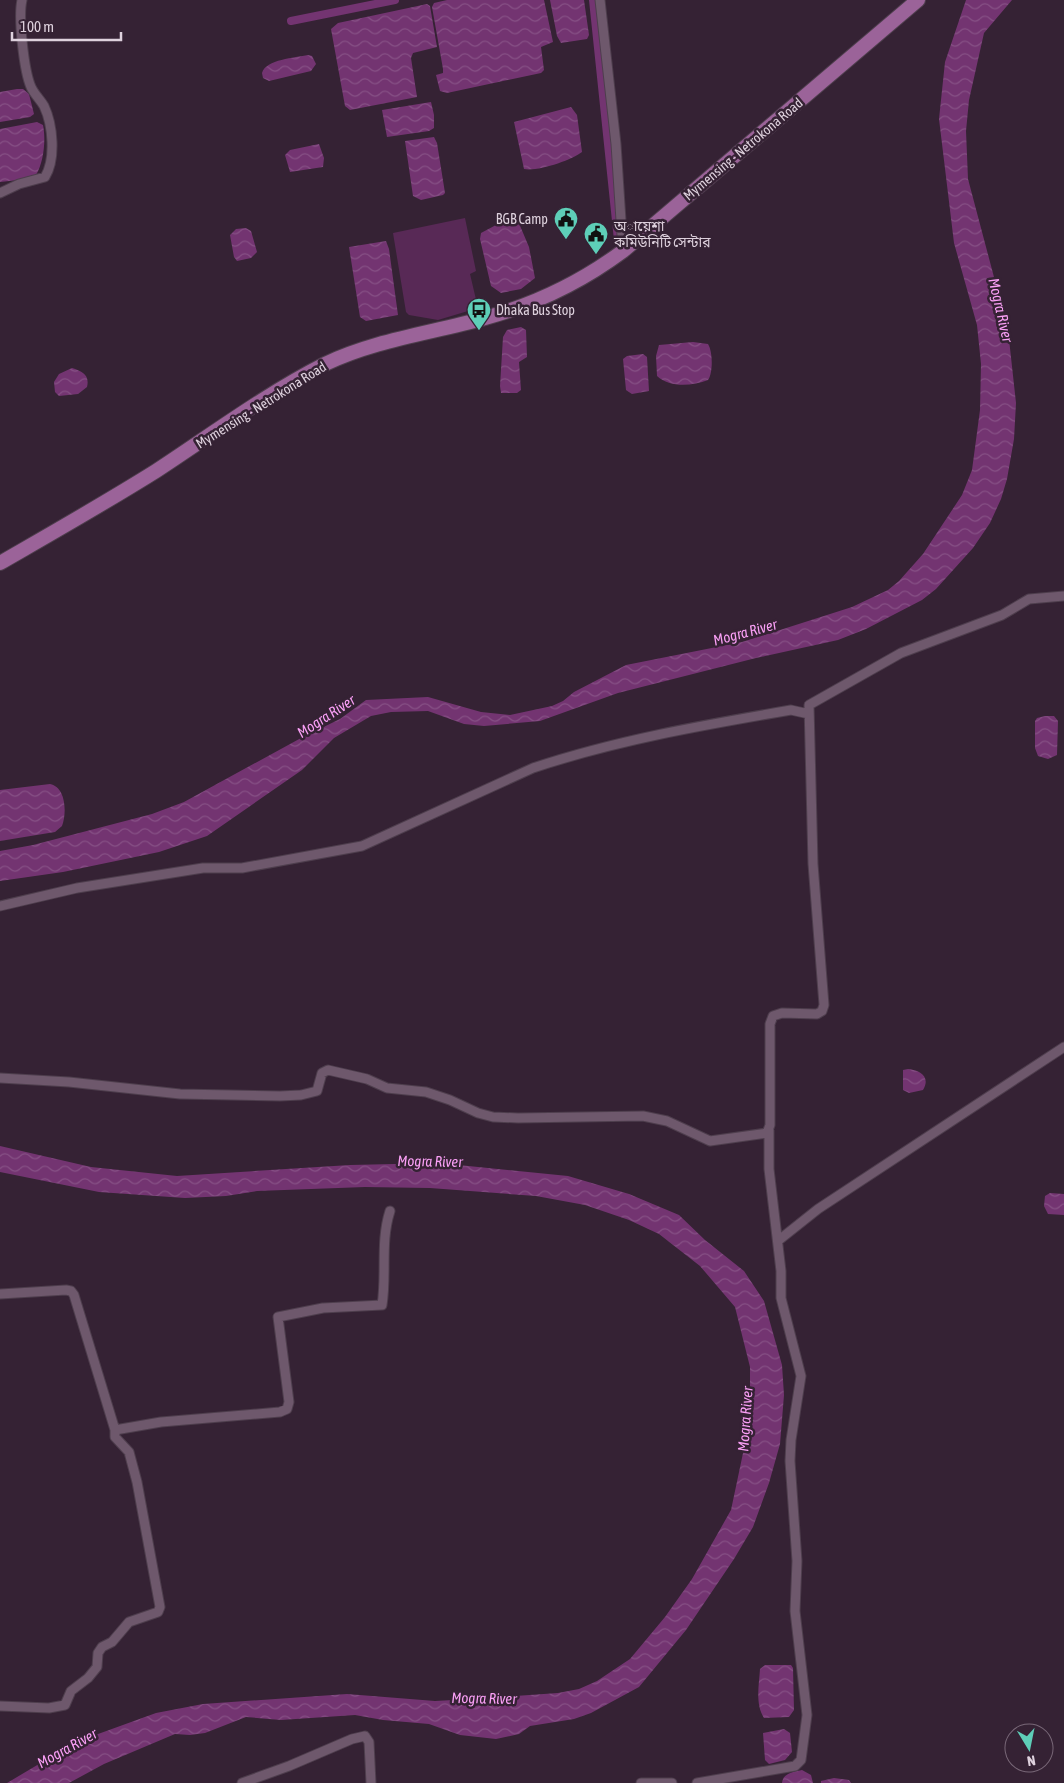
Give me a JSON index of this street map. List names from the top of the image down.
{
  "streets": {
    "main road": ["Mymensing - Netrokona Road"]
  },
  "water": ["Mogra River"],
  "places": {
    "public building": ["BGB Camp", "অায়েশা কমিউনিটি সেন্টার"],
    "bus stop": ["Dhaka Bus Stop"]
  },
  "scale_bar": "100 m",
  "north": "bottom"
}
